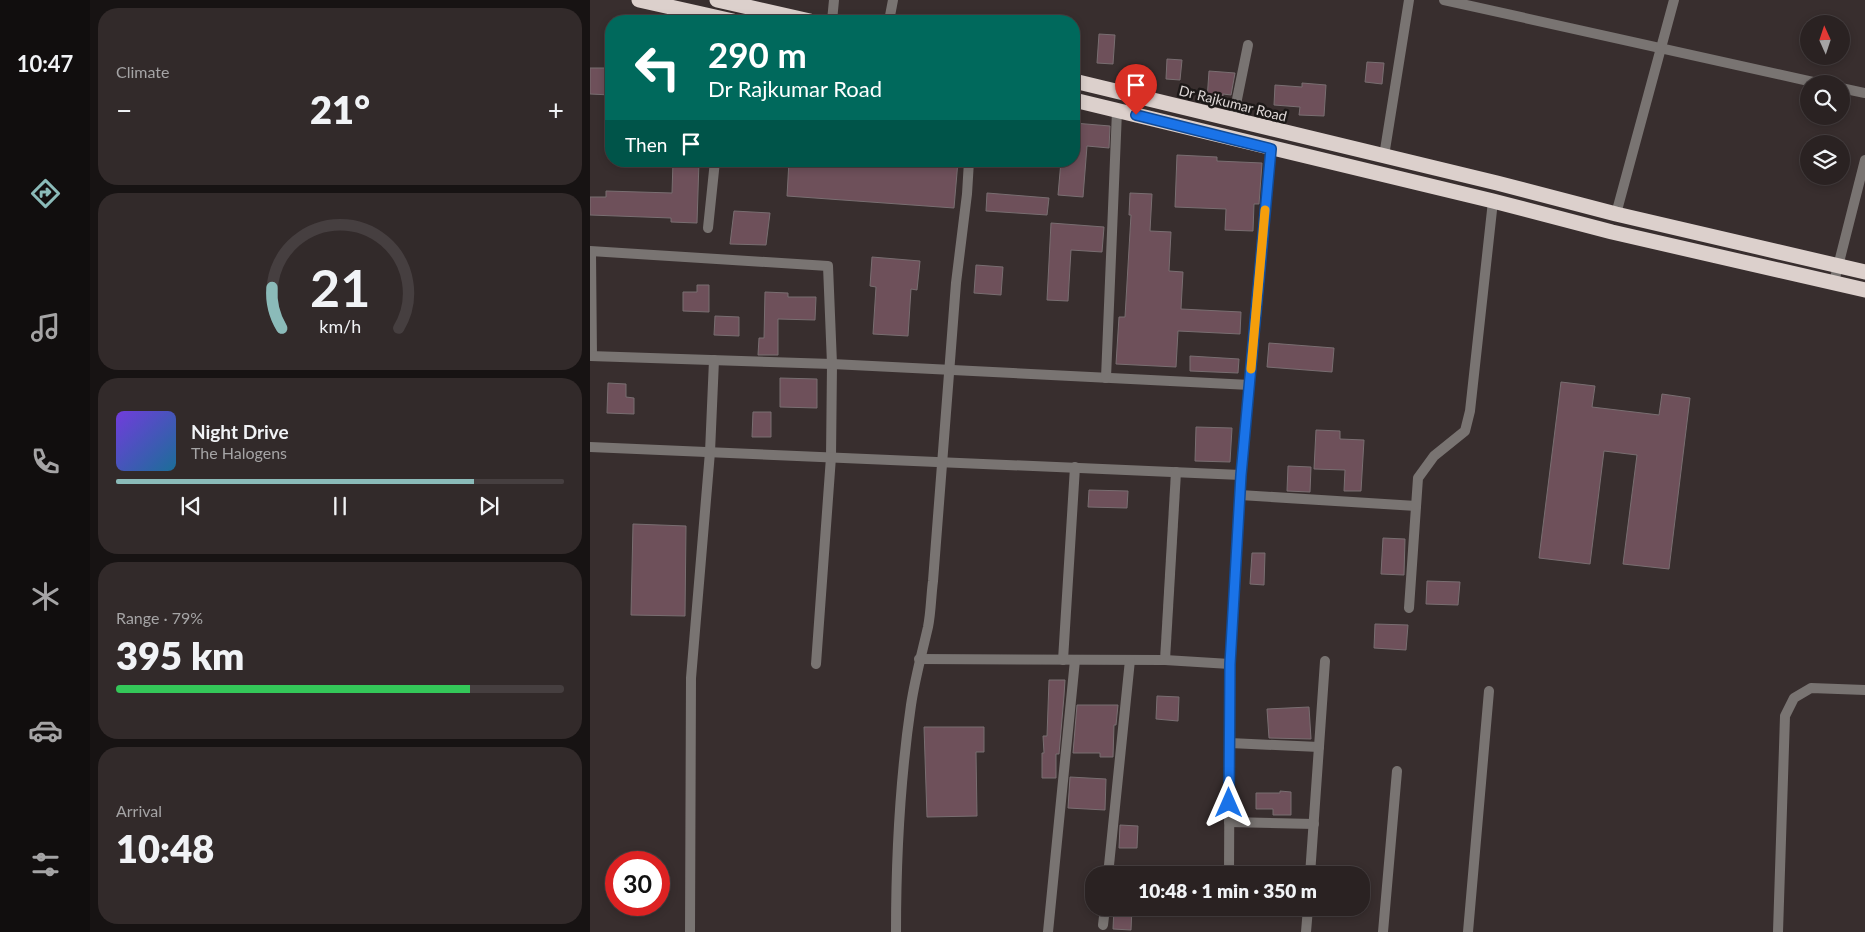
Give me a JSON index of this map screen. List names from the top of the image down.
{
  "streets": {
    "highway": ["Dr Rajkumar Road"]
  },
  "north": "top",
  "page": {
    "tabs": "10:47",
    "tile": [
      "Climate",
      ["Range · 79%", "395 km"],
      ["Arrival", "10:48"]
    ],
    "turn": ["290 m", "Dr Rajkumar Road"],
    "heat": ["−", "21°", "+"],
    "then": "Then",
    "song": ["Night Drive", "The Halogens"],
    "limit": "30",
    "trip": "10:48 · 1 min · 350 m",
    "gauge": ["21", "km/h"]
  }
}
